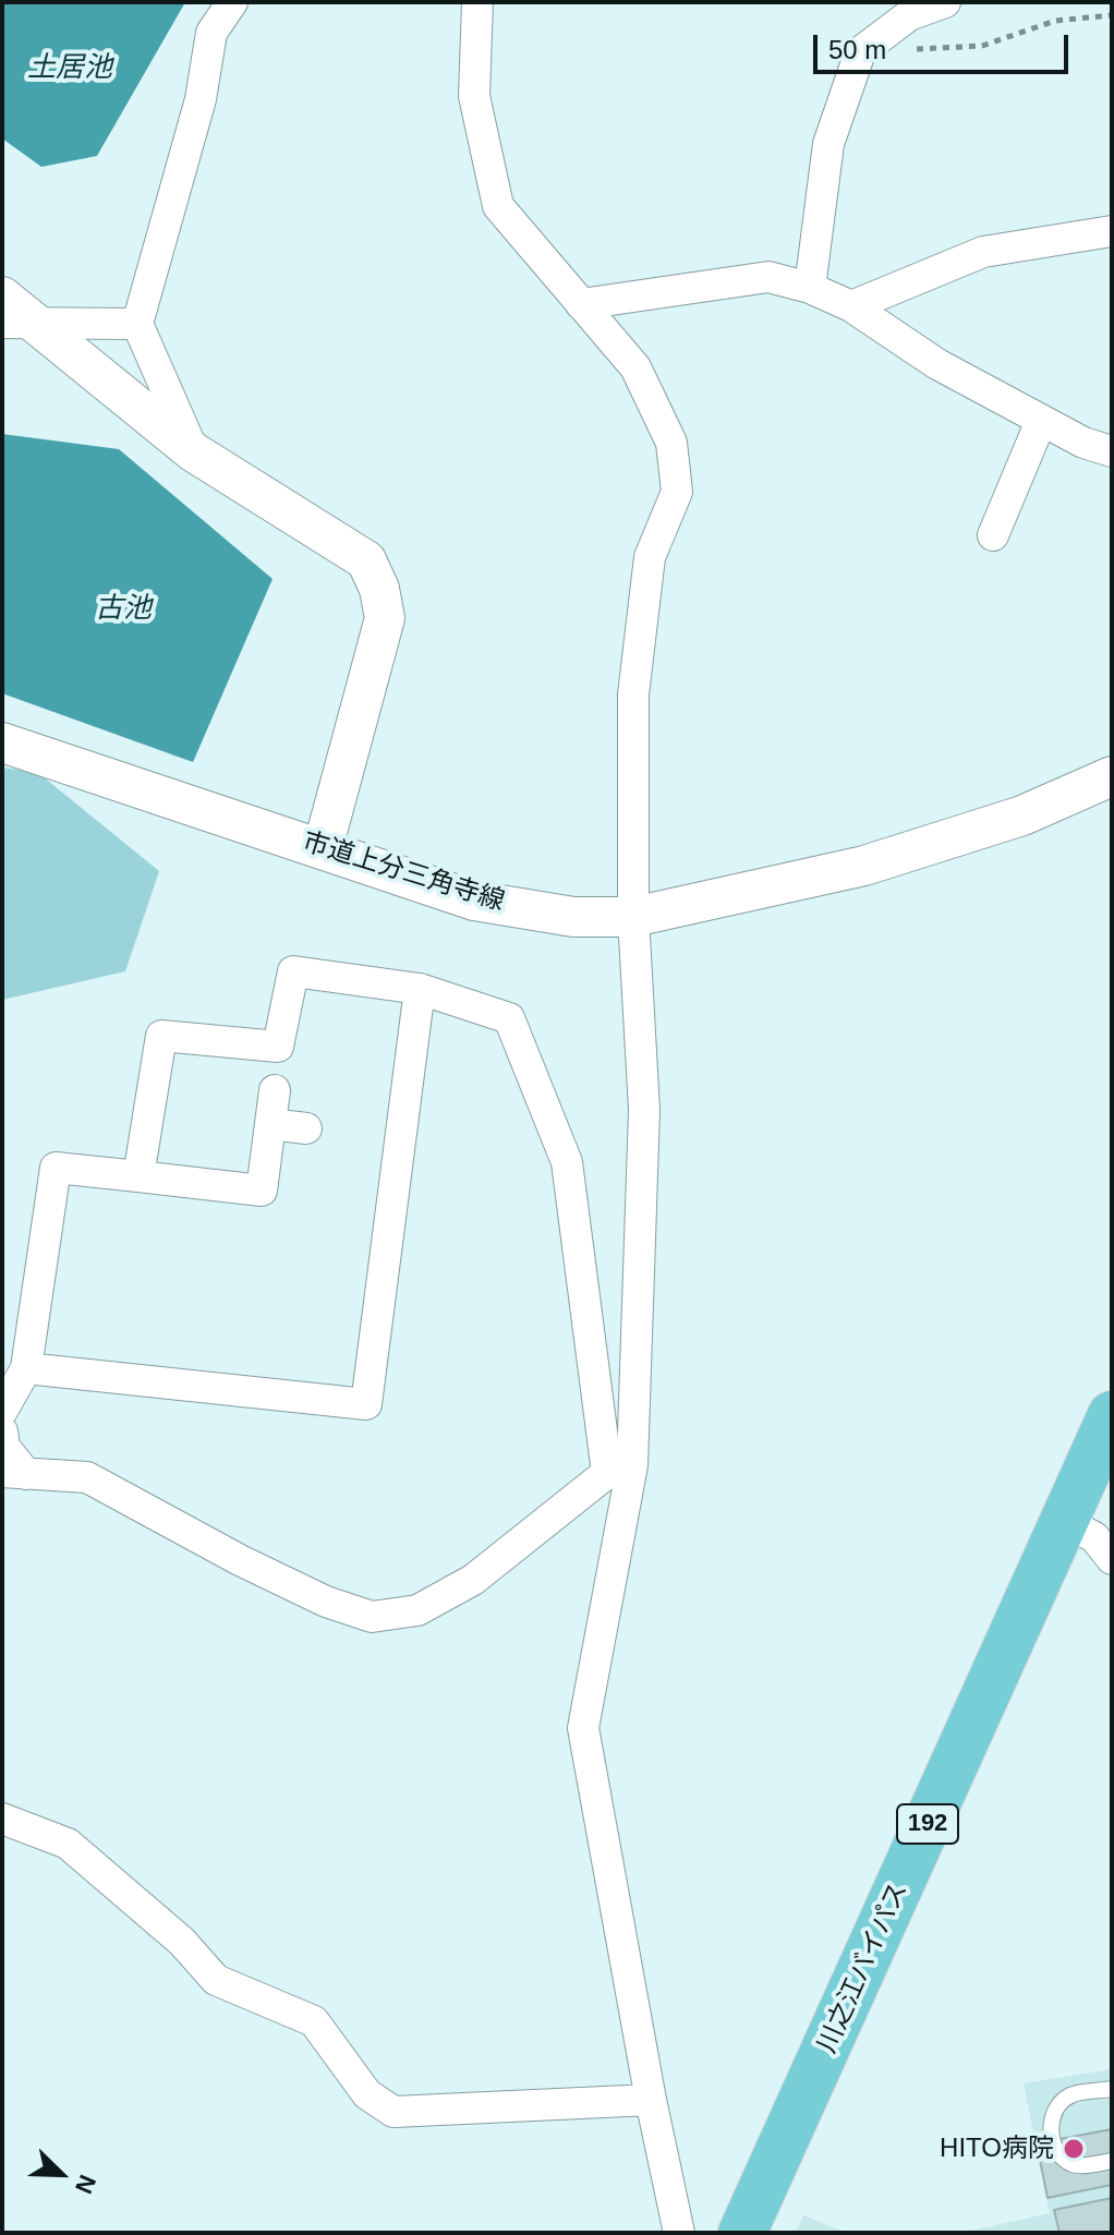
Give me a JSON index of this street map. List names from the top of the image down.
{
  "streets": {
    "highway": ["192", "川之江バイパス"],
    "street": ["市道上分三角寺線"]
  },
  "water": ["土居池", "古池"],
  "places": ["HITO病院"],
  "scale_bar": "50 m",
  "north": "bottom right"
}
